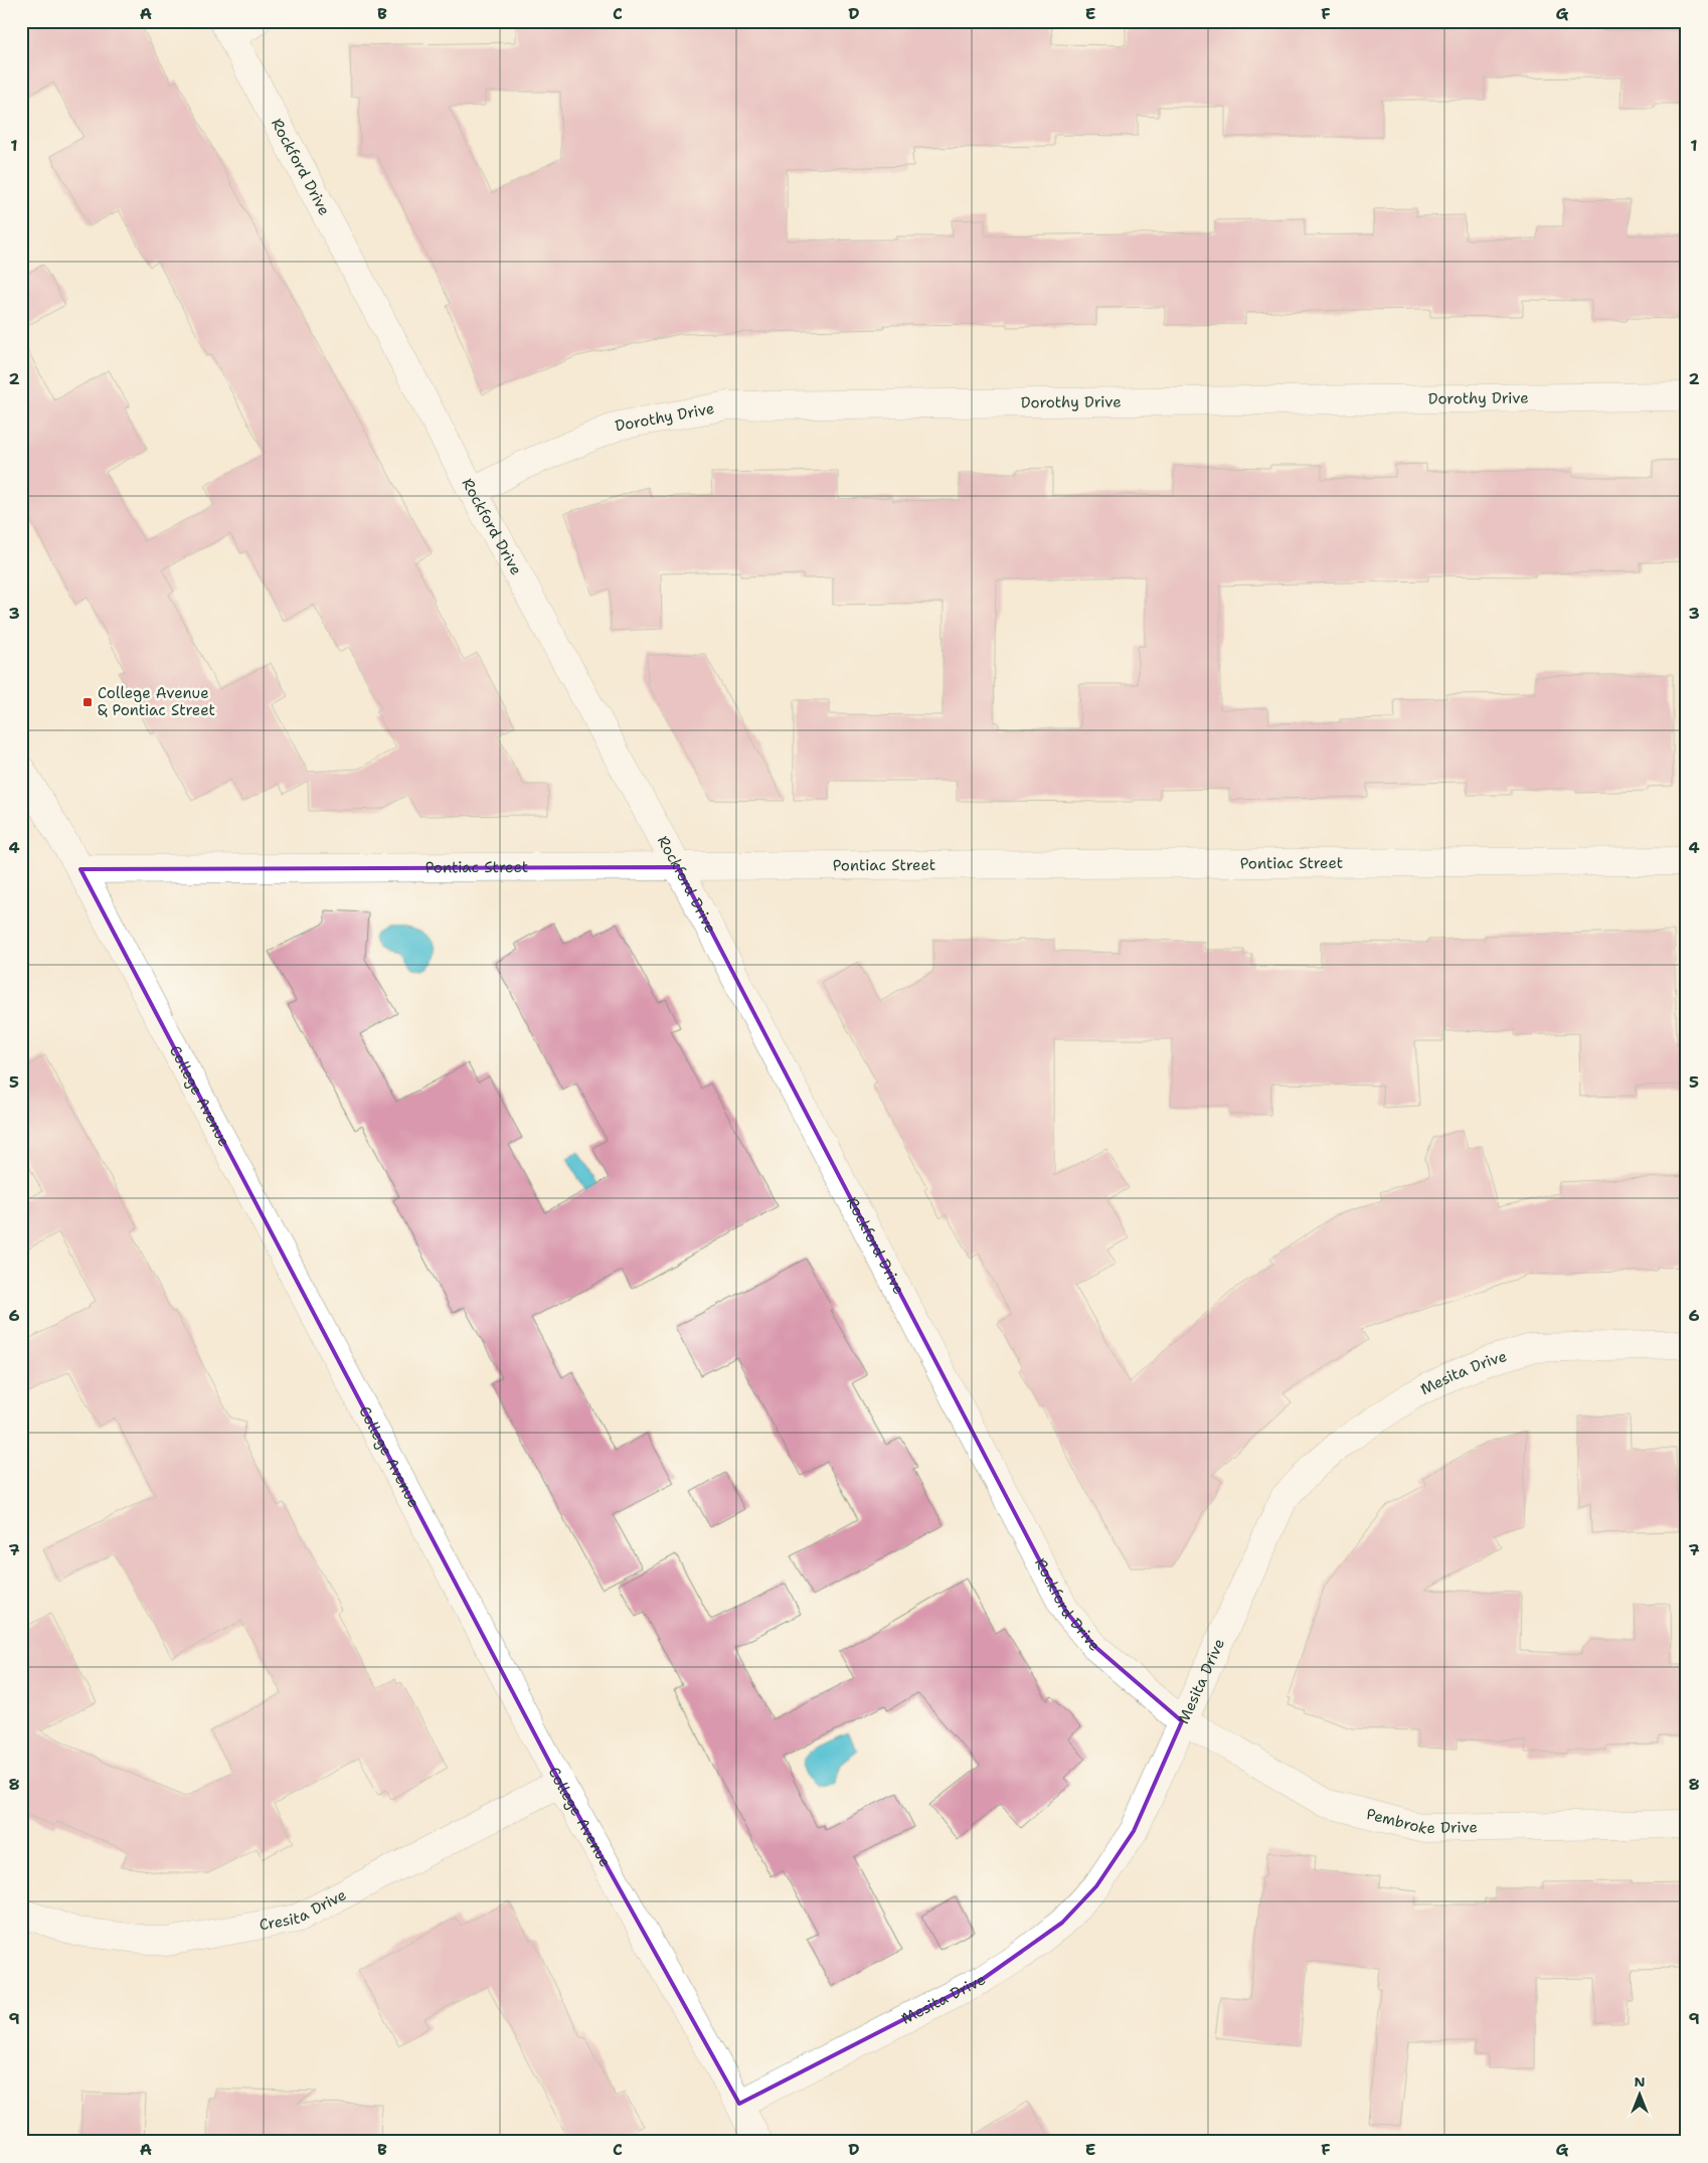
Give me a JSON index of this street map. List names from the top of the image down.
{
  "streets": {
    "street": [
      "Rockford Drive",
      "Dorothy Drive",
      "Pontiac Street",
      "College Avenue",
      "Mesita Drive",
      "Pembroke Drive",
      "Cresita Drive"
    ]
  },
  "crossings": [
    ["Rockford Drive", "Dorothy Drive"],
    ["Rockford Drive", "Pontiac Street"],
    ["Rockford Drive", "Mesita Drive"],
    ["Rockford Drive", "Pembroke Drive"],
    ["Pontiac Street", "College Avenue"],
    ["College Avenue", "Mesita Drive"],
    ["College Avenue", "Cresita Drive"],
    ["Mesita Drive", "Pembroke Drive"]
  ],
  "places": {
    "transit": ["College Avenue & Pontiac Street"]
  },
  "north": "top",
  "grid": {
    "columns": [
      "A",
      "B",
      "C",
      "D",
      "E",
      "F",
      "G"
    ],
    "rows": [
      "1",
      "2",
      "3",
      "4",
      "5",
      "6",
      "7",
      "8",
      "9"
    ]
  }
}
